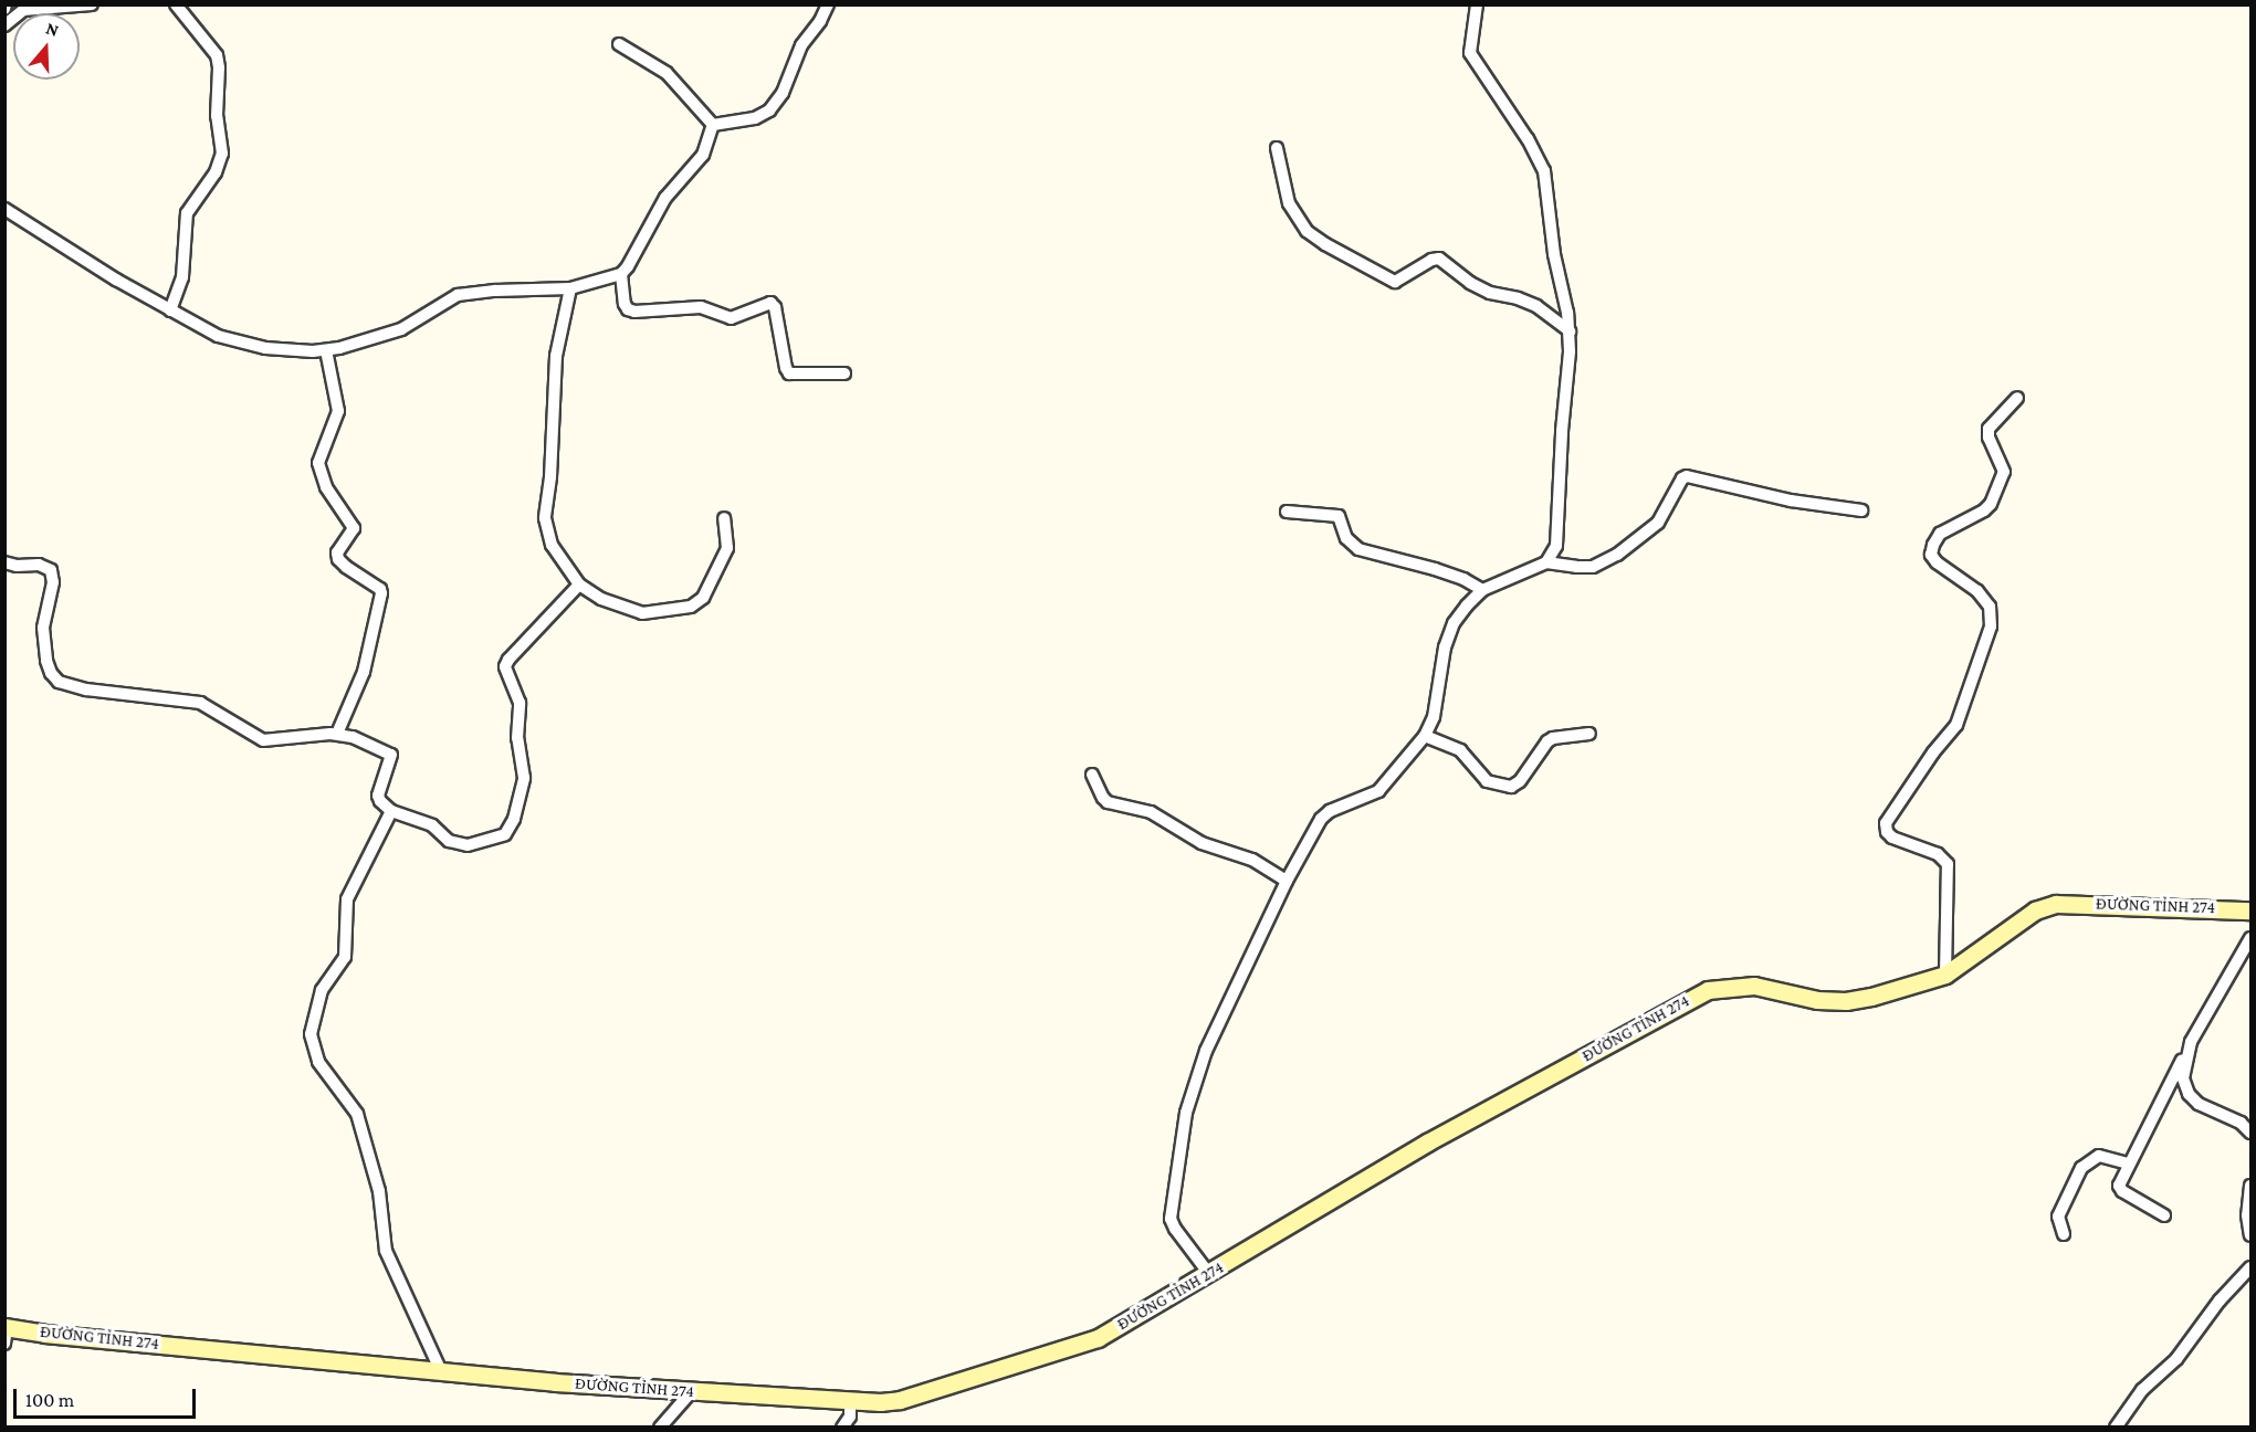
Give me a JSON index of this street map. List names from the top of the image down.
{
  "streets": {
    "main road": ["ĐƯỜNG TỈNH 274"]
  },
  "scale_bar": "100 m",
  "north": "top"
}
